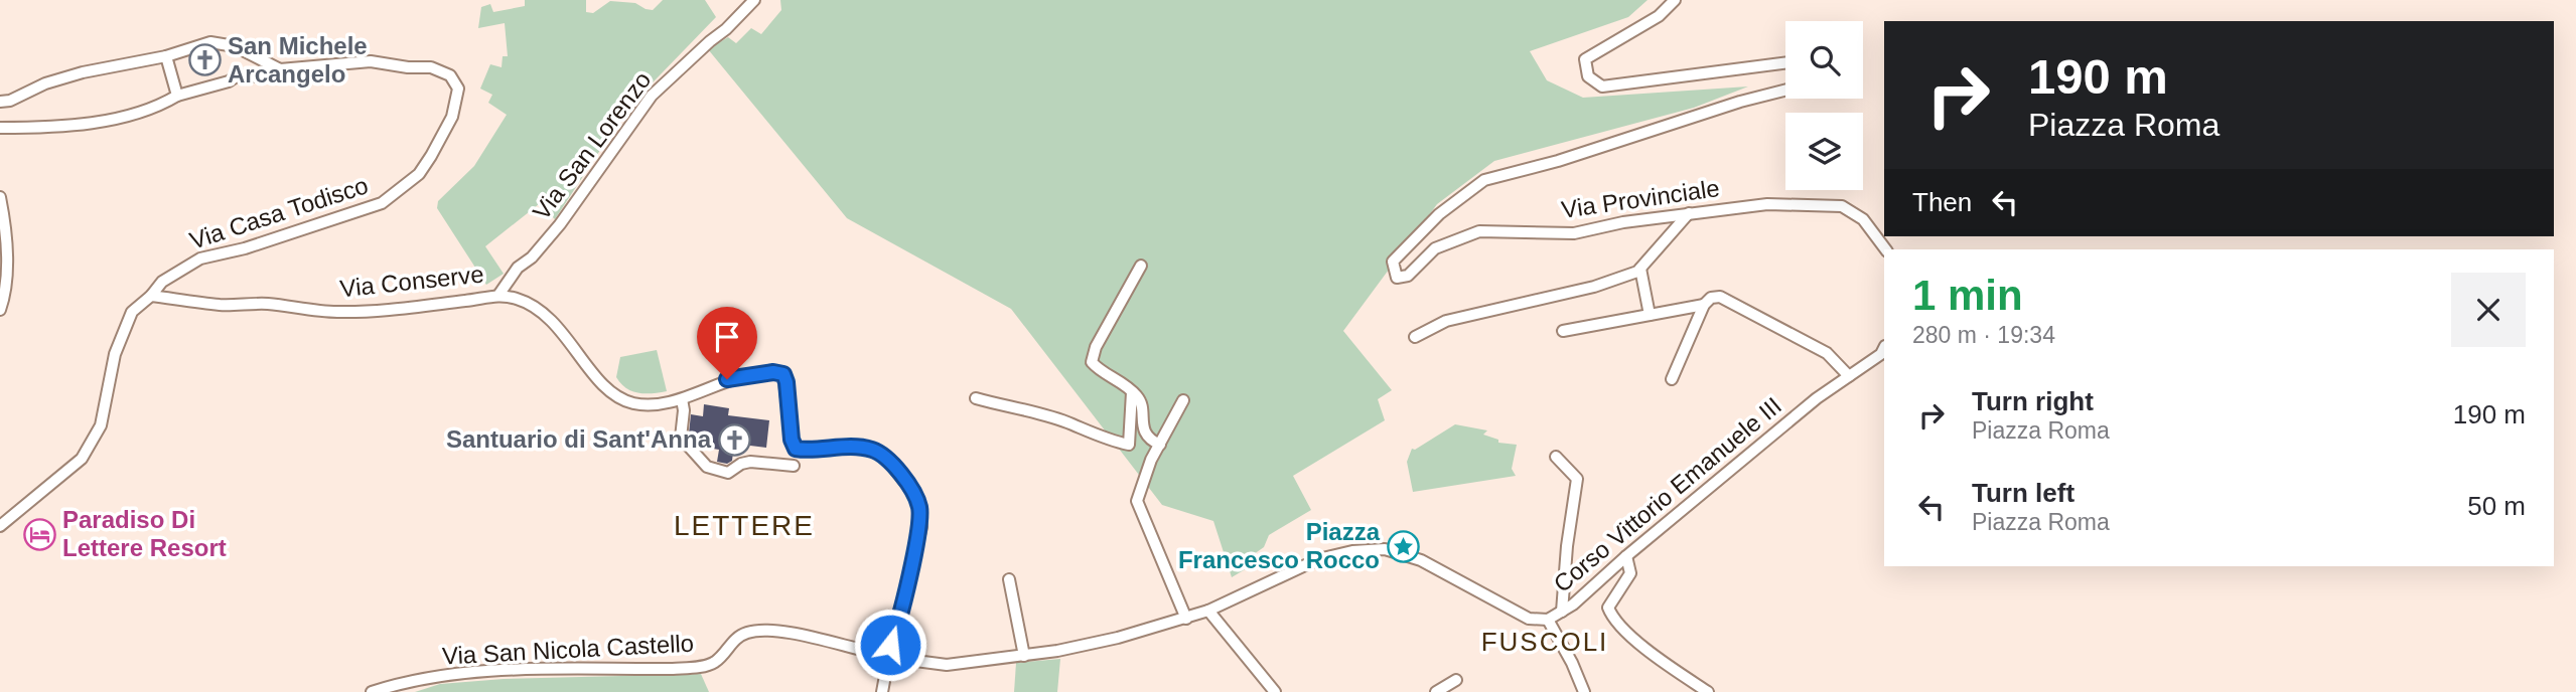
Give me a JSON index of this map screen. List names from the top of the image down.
{
  "streets": {
    "street": [
      "Via San Lorenzo",
      "Via Provinciale",
      "Via Casa Todisco",
      "Via Conserve",
      "Corso Vittorio Emanuele III",
      "Via San Nicola Castello"
    ]
  },
  "crossings": [
    ["Via San Lorenzo", "Via Conserve"],
    ["Via Casa Todisco", "Via Conserve"],
    ["Via Conserve", "Corso Vittorio Emanuele III"],
    ["Via Conserve", "Via San Nicola Castello"],
    ["Corso Vittorio Emanuele III", "Via San Nicola Castello"]
  ],
  "districts": ["LETTERE", "FUSCOLI"],
  "places": {
    "church": ["San Michele Arcangelo", "Santuario di Sant'Anna"],
    "hotel": ["Paradiso Di Lettere Resort"],
    "place": ["Piazza Francesco Rocco"]
  },
  "page": {
    "turn": ["190 m", "Piazza Roma"],
    "then": "Then",
    "heading": ["1 min", "280 m · 19:34"],
    "list": [
      {
        "name": "Turn right",
        "note": "Piazza Roma",
        "value": "190 m"
      },
      {
        "name": "Turn left",
        "note": "Piazza Roma",
        "value": "50 m"
      }
    ]
  }
}
